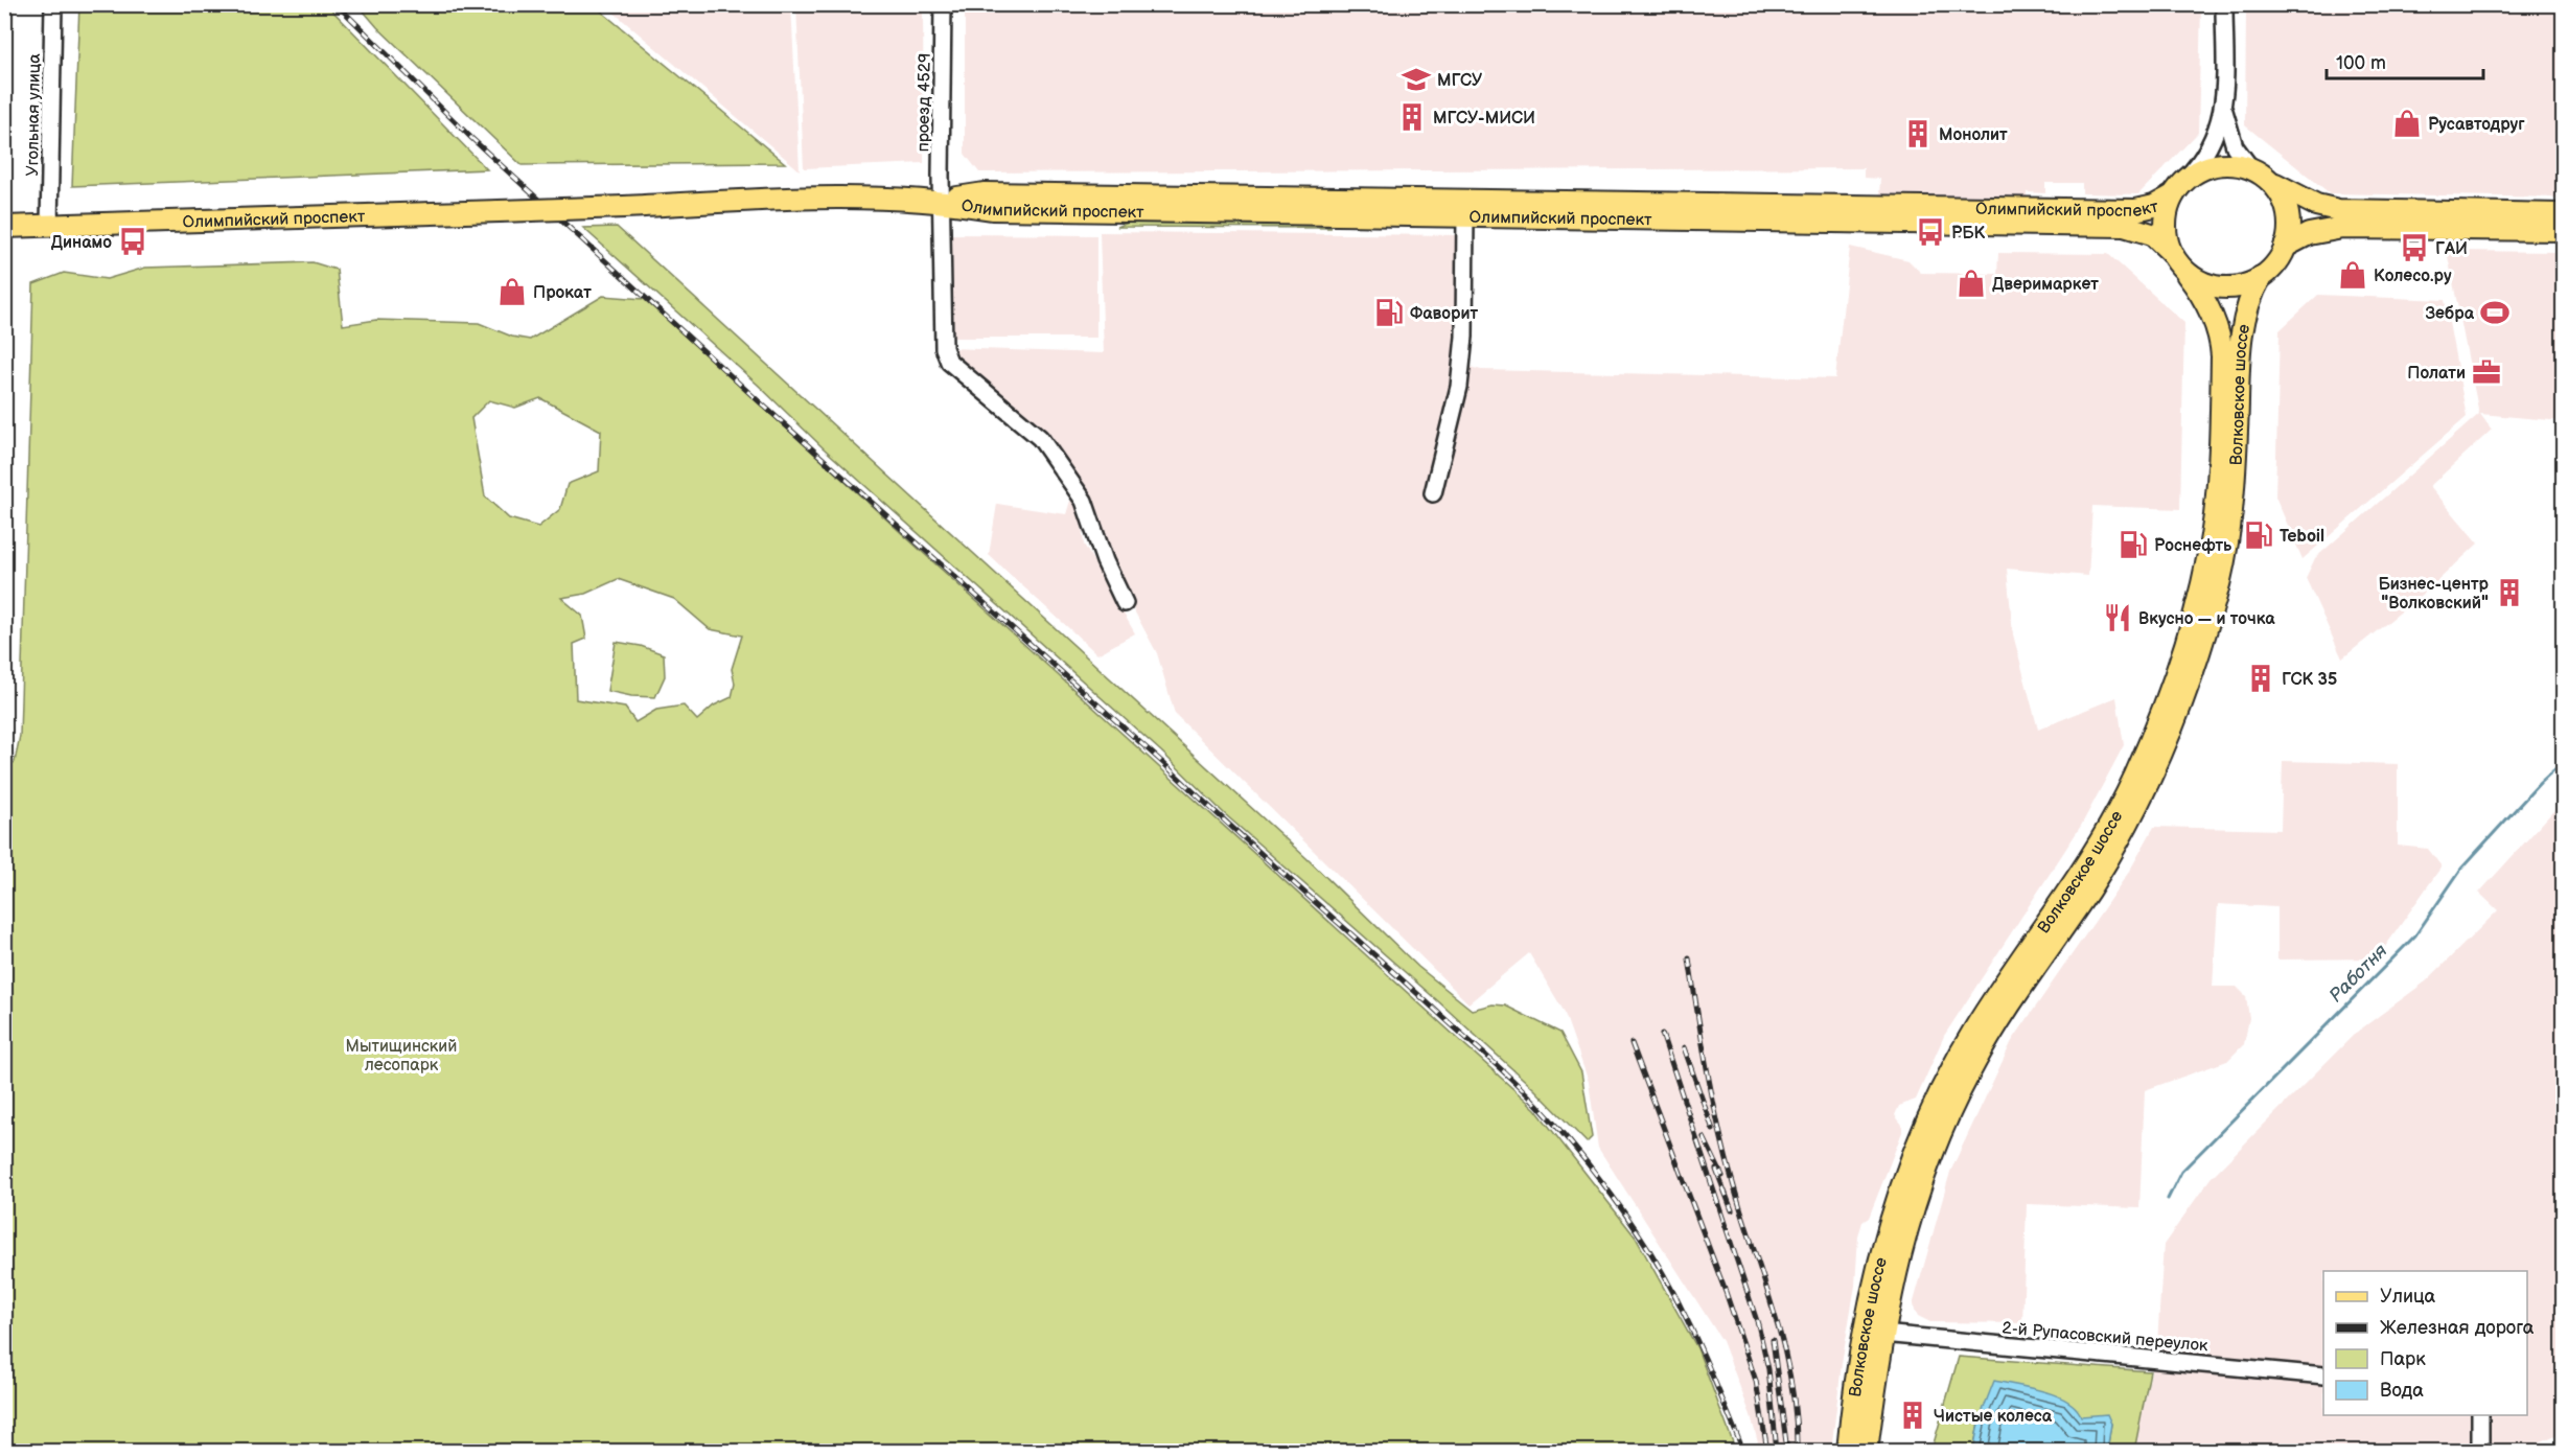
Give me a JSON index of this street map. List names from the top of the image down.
{
  "streets": {
    "main road": ["Олимпийский проспект", "Волковское шоссе"],
    "street": ["проезд 4529", "Угольная улица", "2-й Рупасовский переулок"]
  },
  "crossings": [
    ["проезд 4529", "Олимпийский проспект"],
    ["Угольная улица", "Олимпийский проспект"],
    ["Олимпийский проспект", "Волковское шоссе"],
    ["Волковское шоссе", "2-й Рупасовский переулок"]
  ],
  "water": ["Работня"],
  "parks": ["Мытищинский лесопарк"],
  "places": {
    "school or university": ["МГСУ"],
    "building": [
      "МГСУ-МИСИ",
      "Монолит",
      "Бизнес-центр \"Волковский\"",
      "ГСК 35",
      "Чистые колеса"
    ],
    "shop": [
      "Русавтодруг",
      "Колесо.ру",
      "Дверимаркет",
      "Прокат"
    ],
    "bus stop": ["РБК", "Динамо", "ГАИ"],
    "fuel station": ["Фаворит", "Teboil", "Роснефть"],
    "sports": ["Зебра"],
    "office": ["Полати"],
    "restaurant": ["Вкусно — и точка"]
  },
  "legend": [
    "Улица",
    "Железная дорога",
    "Парк",
    "Вода"
  ],
  "scale_bar": "100 m"
}
